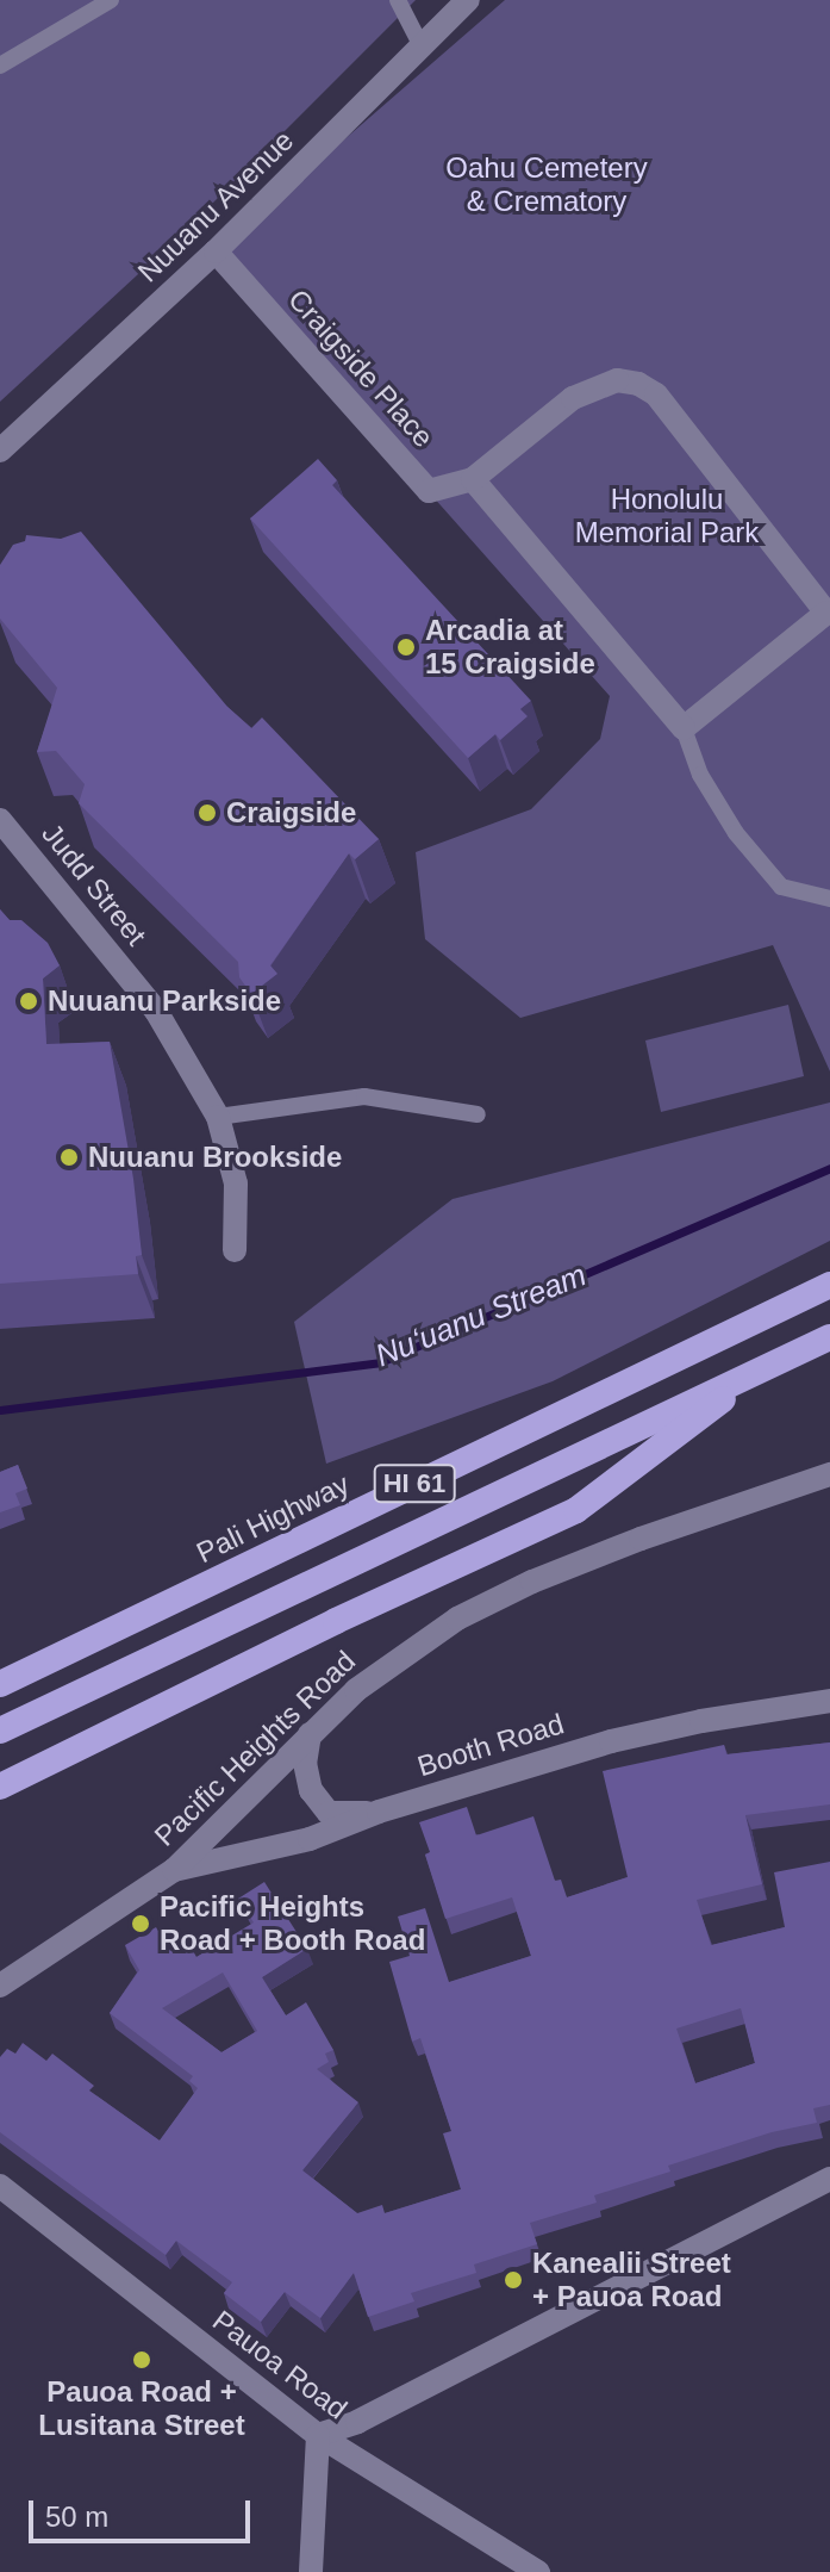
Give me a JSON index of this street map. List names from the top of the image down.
{
  "streets": {
    "highway": ["HI 61", "Pali Highway"],
    "street": [
      "Nuuanu Avenue",
      "Craigside Place",
      "Judd Street",
      "Booth Road",
      "Pacific Heights Road",
      "Pauoa Road"
    ]
  },
  "crossings": [
    ["Nuuanu Avenue", "Craigside Place"],
    ["Booth Road", "Pacific Heights Road"]
  ],
  "water": ["Nuʻuanu Stream"],
  "parks": ["Oahu Cemetery & Crematory", "Honolulu Memorial Park"],
  "places": [
    "Arcadia at 15 Craigside",
    "Craigside",
    "Nuuanu Parkside",
    "Nuuanu Brookside",
    "Pacific Heights Road + Booth Road",
    "Kanealii Street + Pauoa Road",
    "Pauoa Road + Lusitana Street"
  ],
  "scale_bar": "50 m"
}
